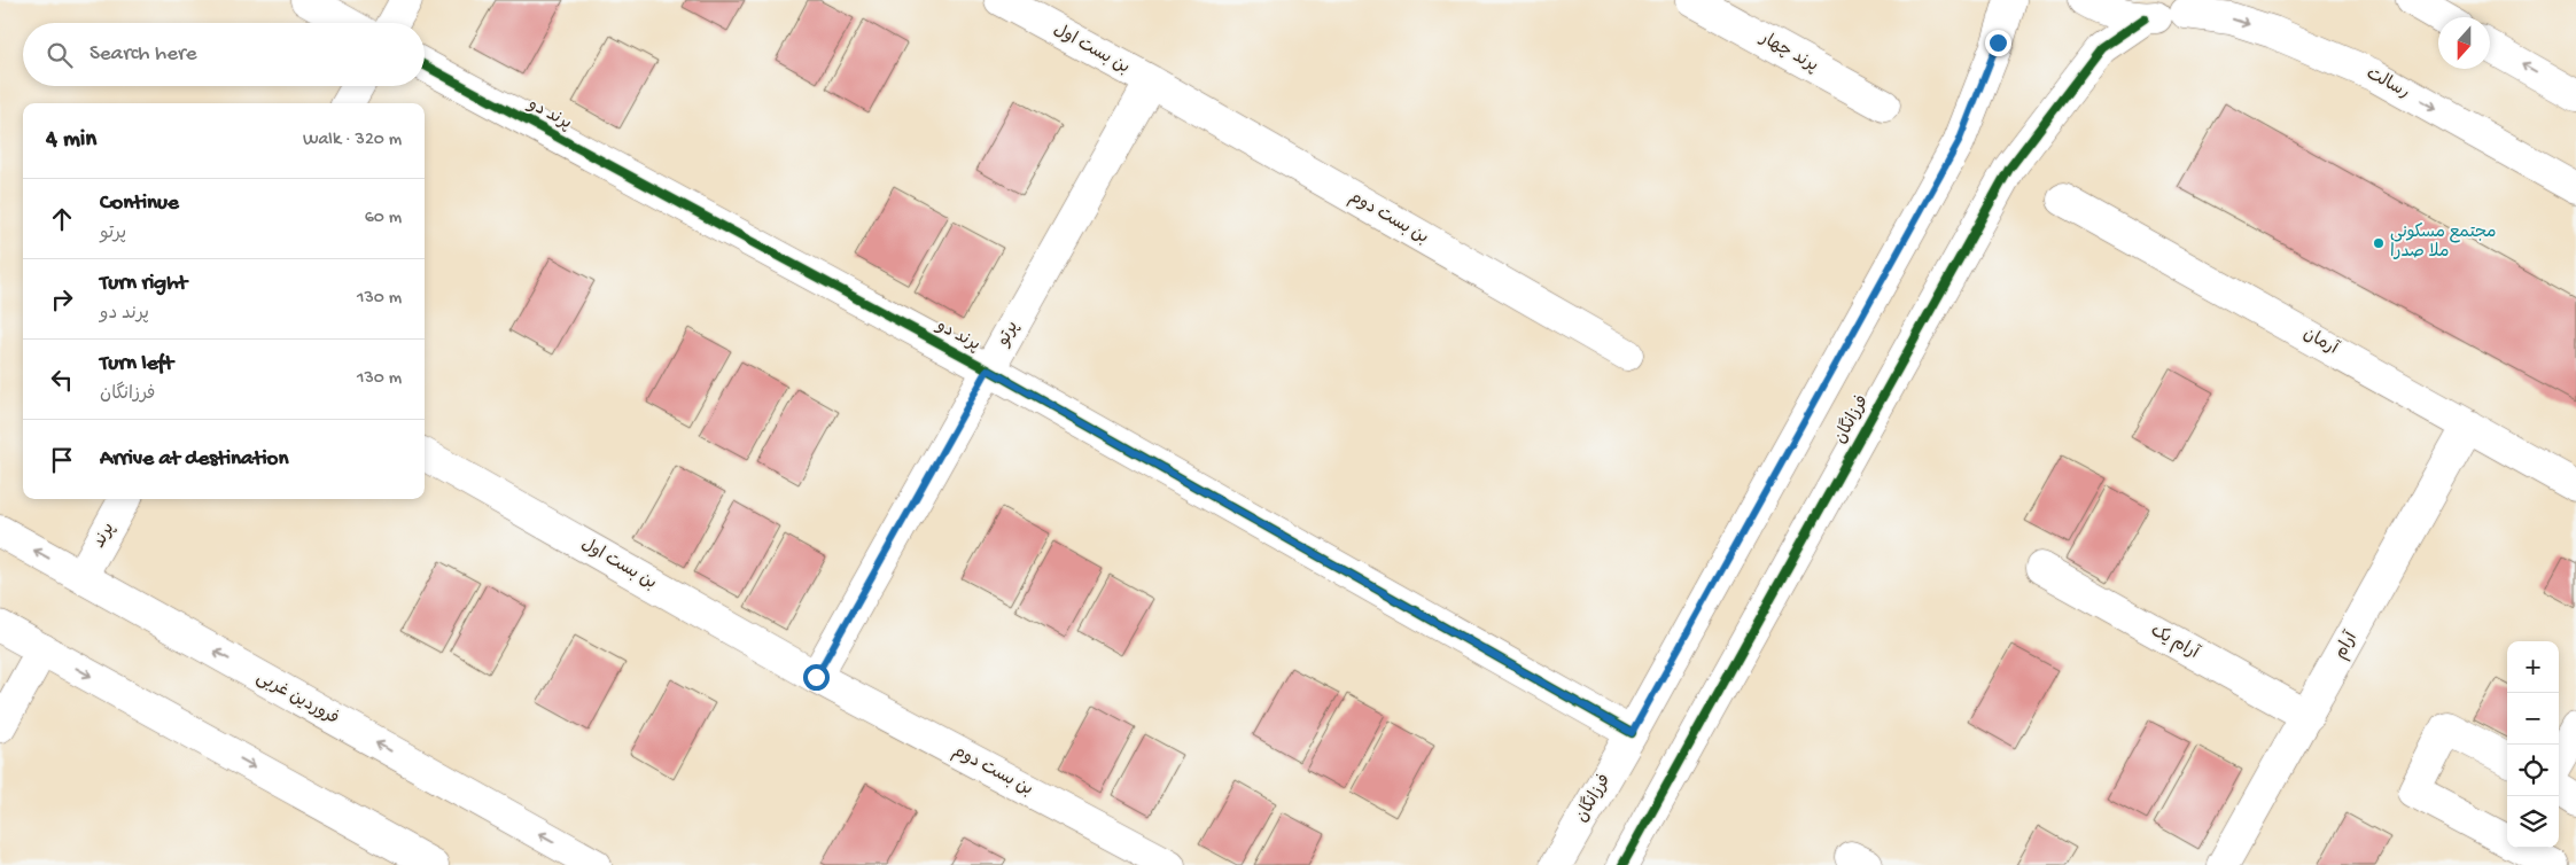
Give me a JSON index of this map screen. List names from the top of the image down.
{
  "streets": {
    "street": [
      "بن بست اول",
      "پرند چهار",
      "رسالت",
      "پرند دو",
      "بن بست دوم",
      "پرتو",
      "آرمان",
      "فرزانگان",
      "پرند",
      "آرام یک",
      "آرام",
      "فروردین غربی"
    ]
  },
  "crossings": [
    ["بن بست اول", "بن بست دوم"],
    ["بن بست اول", "پرتو"],
    ["پرند دو", "پرتو"],
    ["پرند دو", "فرزانگان"],
    ["بن بست دوم", "پرتو"],
    ["آرمان", "آرام"],
    ["پرند", "فروردین غربی"],
    ["آرام یک", "آرام"]
  ],
  "places": ["مجتمع مسکونی ملا صدرا"],
  "north": "bottom",
  "page": {
    "search": "Search here",
    "heading": ["4 min", "Walk · 320 m"],
    "list": [
      ["Continue", "پرتو", "60 m"],
      ["Turn right", "پرند دو", "130 m"],
      ["Turn left", "فرزانگان", "130 m"],
      "Arrive at destination"
    ],
    "map_buttons": ["+", "−"]
  }
}
